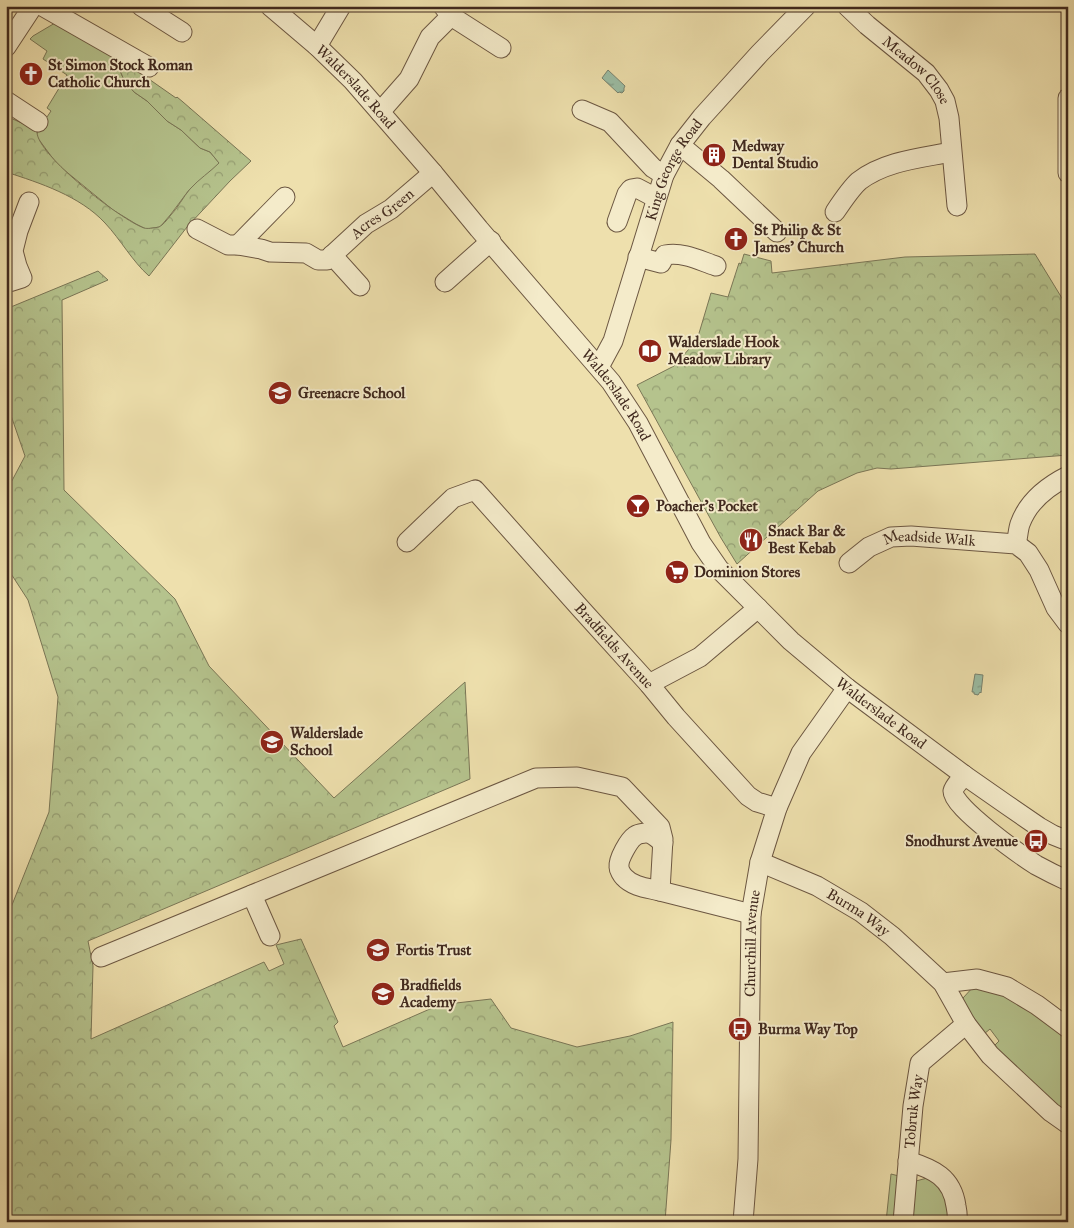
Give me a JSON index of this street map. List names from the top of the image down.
{
  "streets": {
    "street": [
      "Meadow Close",
      "Walderslade Road",
      "King George Road",
      "Acres Green",
      "Meadside Walk",
      "Bradfields Avenue",
      "Burma Way",
      "Churchill Avenue",
      "Tobruk Way"
    ]
  },
  "crossings": [
    ["Walderslade Road", "King George Road"],
    ["Walderslade Road", "Acres Green"],
    ["Walderslade Road", "Churchill Avenue"],
    ["Bradfields Avenue", "Churchill Avenue"],
    ["Burma Way", "Churchill Avenue"],
    ["Burma Way", "Tobruk Way"]
  ],
  "places": {
    "church": ["St Simon Stock Roman Catholic Church", "St Philip & St James' Church"],
    "building": ["Medway Dental Studio"],
    "library": ["Walderslade Hook Meadow Library"],
    "school or university": [
      "Greenacre School",
      "Walderslade School",
      "Fortis Trust",
      "Bradfields Academy"
    ],
    "bar": ["Poacher's Pocket"],
    "restaurant": ["Snack Bar & Best Kebab"],
    "supermarket": ["Dominion Stores"],
    "bus stop": ["Snodhurst Avenue", "Burma Way Top"]
  }
}
